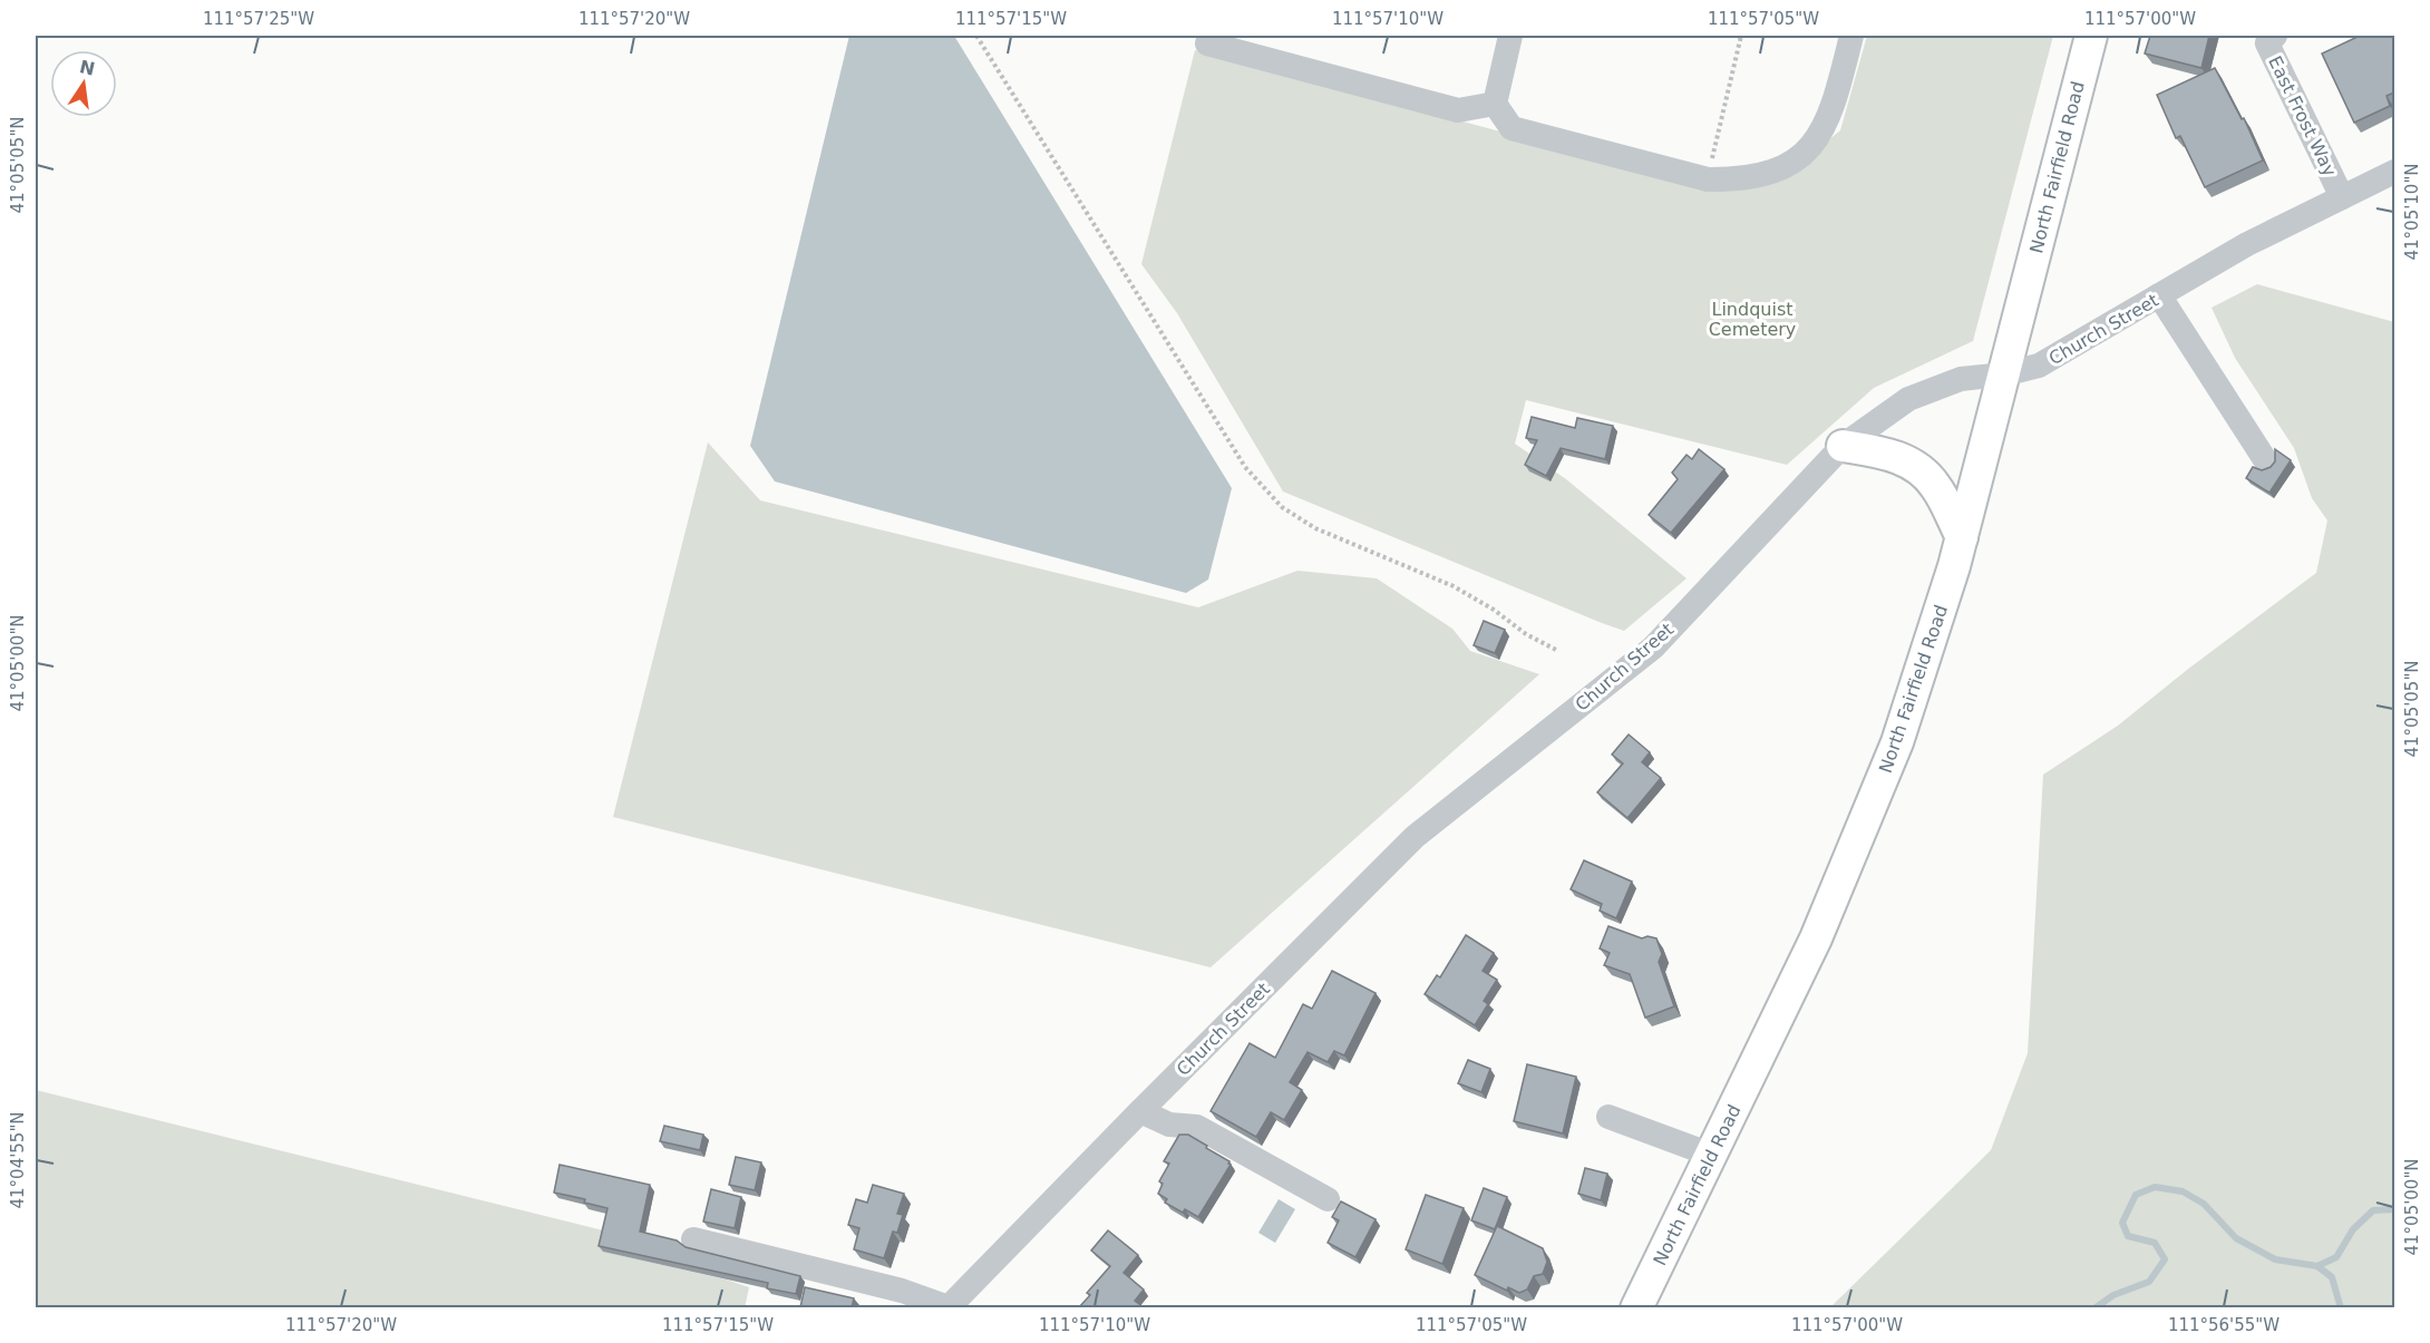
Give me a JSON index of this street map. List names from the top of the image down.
{
  "streets": {
    "main road": ["North Fairfield Road"],
    "street": ["East Frost Way", "Church Street"]
  },
  "crossings": [
    ["East Frost Way", "Church Street"],
    ["North Fairfield Road", "Church Street"]
  ],
  "parks": ["Lindquist Cemetery"],
  "north": "top",
  "coordinates": [
    "111°57'25\"W",
    "111°57'20\"W",
    "111°57'15\"W",
    "111°57'10\"W",
    "111°57'05\"W",
    "111°57'00\"W",
    "41°05'05\"N",
    "41°05'10\"N",
    "41°05'00\"N",
    "41°04'55\"N",
    "111°56'55\"W"
  ]
}
